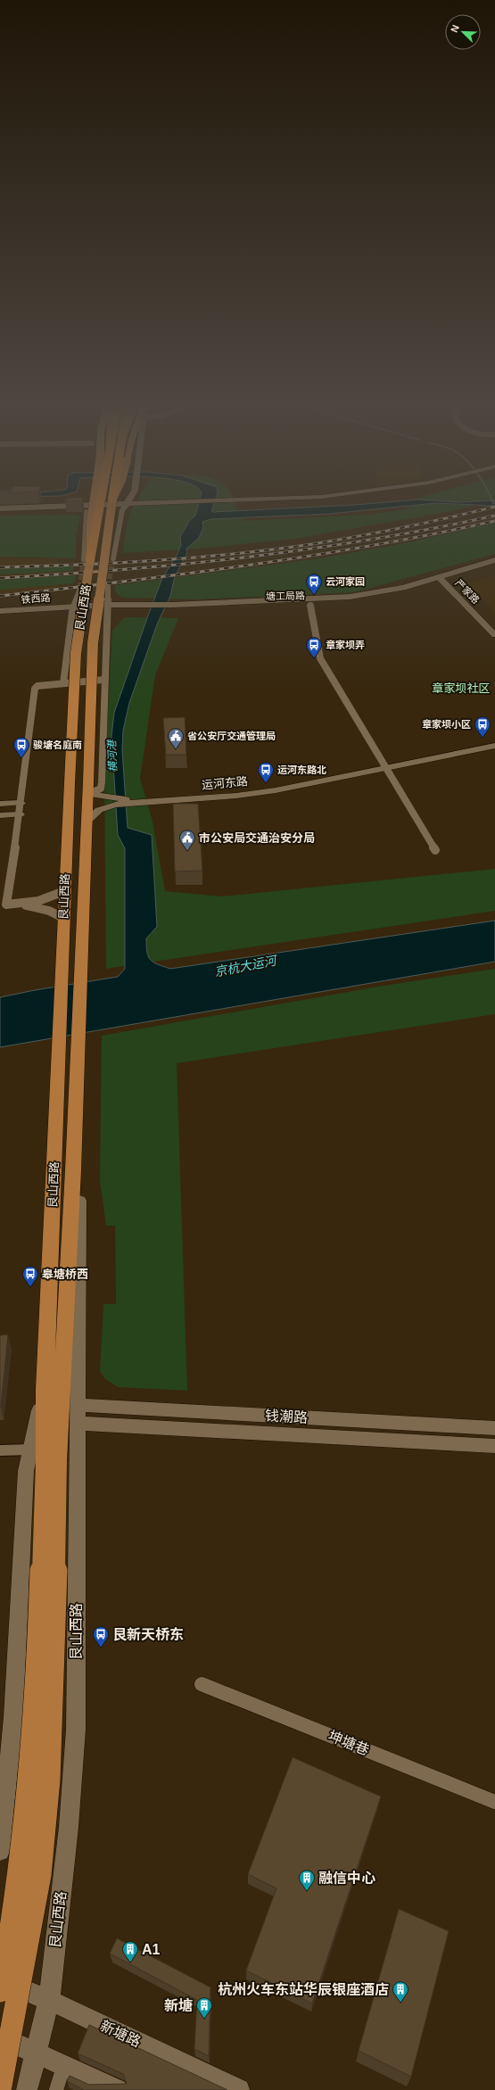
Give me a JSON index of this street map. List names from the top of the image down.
{
  "streets": {
    "main road": [
      "塘工局路",
      "铁西路",
      "艮山西路",
      "运河东路",
      "钱潮路",
      "新塘路"
    ],
    "street": ["严家路", "坤塘巷"]
  },
  "crossings": [
    ["严家路", "塘工局路"],
    ["塘工局路", "铁西路"],
    ["塘工局路", "艮山西路"],
    ["铁西路", "艮山西路"],
    ["艮山西路", "运河东路"],
    ["艮山西路", "钱潮路"],
    ["艮山西路", "新塘路"]
  ],
  "districts": ["章家坝社区"],
  "water": ["横河港", "京杭大运河"],
  "places": {
    "bus stop": [
      "云河家园",
      "章家坝弄",
      "章家坝小区",
      "骏塘名庭南",
      "运河东路北",
      "皋塘桥西",
      "艮新天桥东"
    ],
    "public building": ["省公安厅交通管理局", "市公安局交通治安分局"],
    "building": [
      "融信中心",
      "A1",
      "杭州火车东站华辰银座酒店",
      "新塘"
    ]
  },
  "north": "top left"
}
